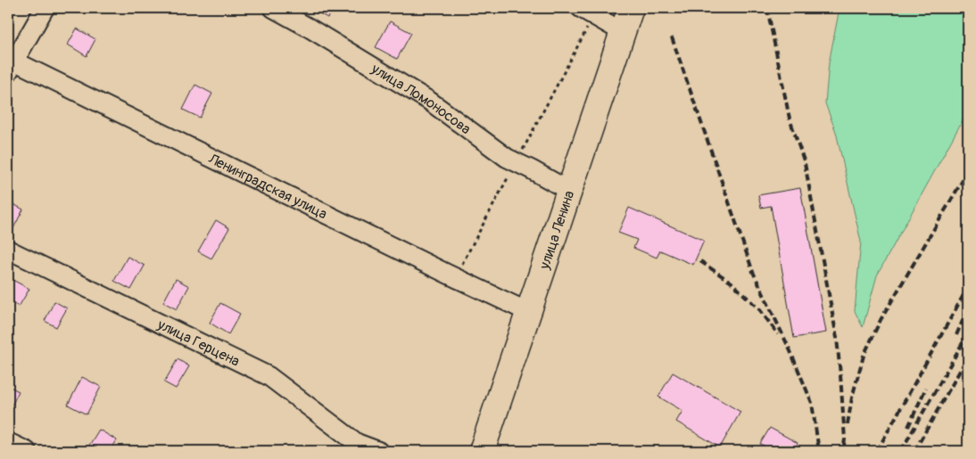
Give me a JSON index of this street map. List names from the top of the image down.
{
  "streets": {
    "street": [
      "улица Ломоносова",
      "Ленинградская улица",
      "улица Ленина",
      "улица Герцена"
    ]
  },
  "crossings": [
    ["улица Ломоносова", "улица Ленина"],
    ["Ленинградская улица", "улица Ленина"]
  ]
}
